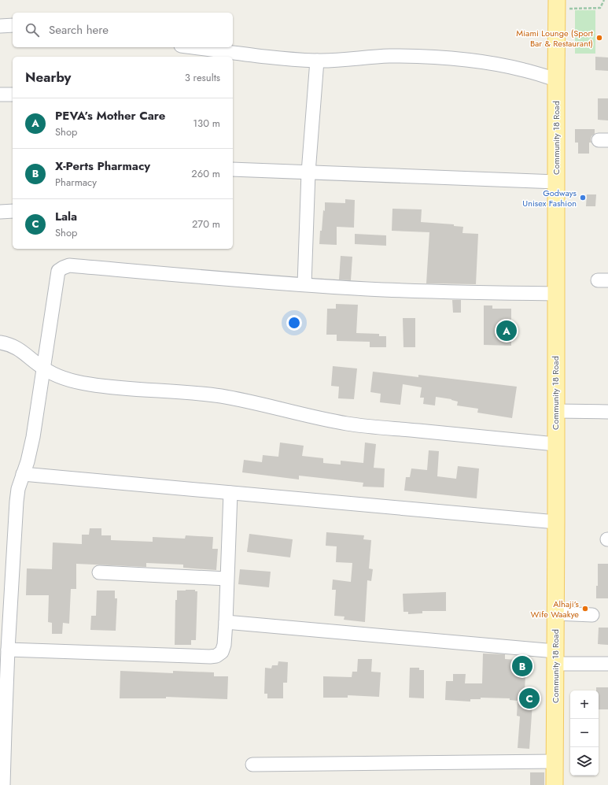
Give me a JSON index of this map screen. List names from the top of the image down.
{
  "streets": {
    "main road": ["Community 18 Road"]
  },
  "places": ["Miami Lounge (Sport Bar & Restaurant)", "Godways Unisex Fashion", "Alhaji’s Wife Waakye"],
  "page": {
    "search": "Search here",
    "heading": ["Nearby", "3 results"],
    "list": [
      {
        "mark": "A",
        "name": "PEVA’s Mother Care",
        "note": "Shop",
        "value": "130 m"
      },
      {
        "mark": "B",
        "name": "X-Perts Pharmacy",
        "note": "Pharmacy",
        "value": "260 m"
      },
      {
        "mark": "C",
        "name": "Lala",
        "note": "Shop",
        "value": "270 m"
      }
    ],
    "pins": ["A", "B", "C"],
    "map_buttons": ["+", "−"]
  }
}
